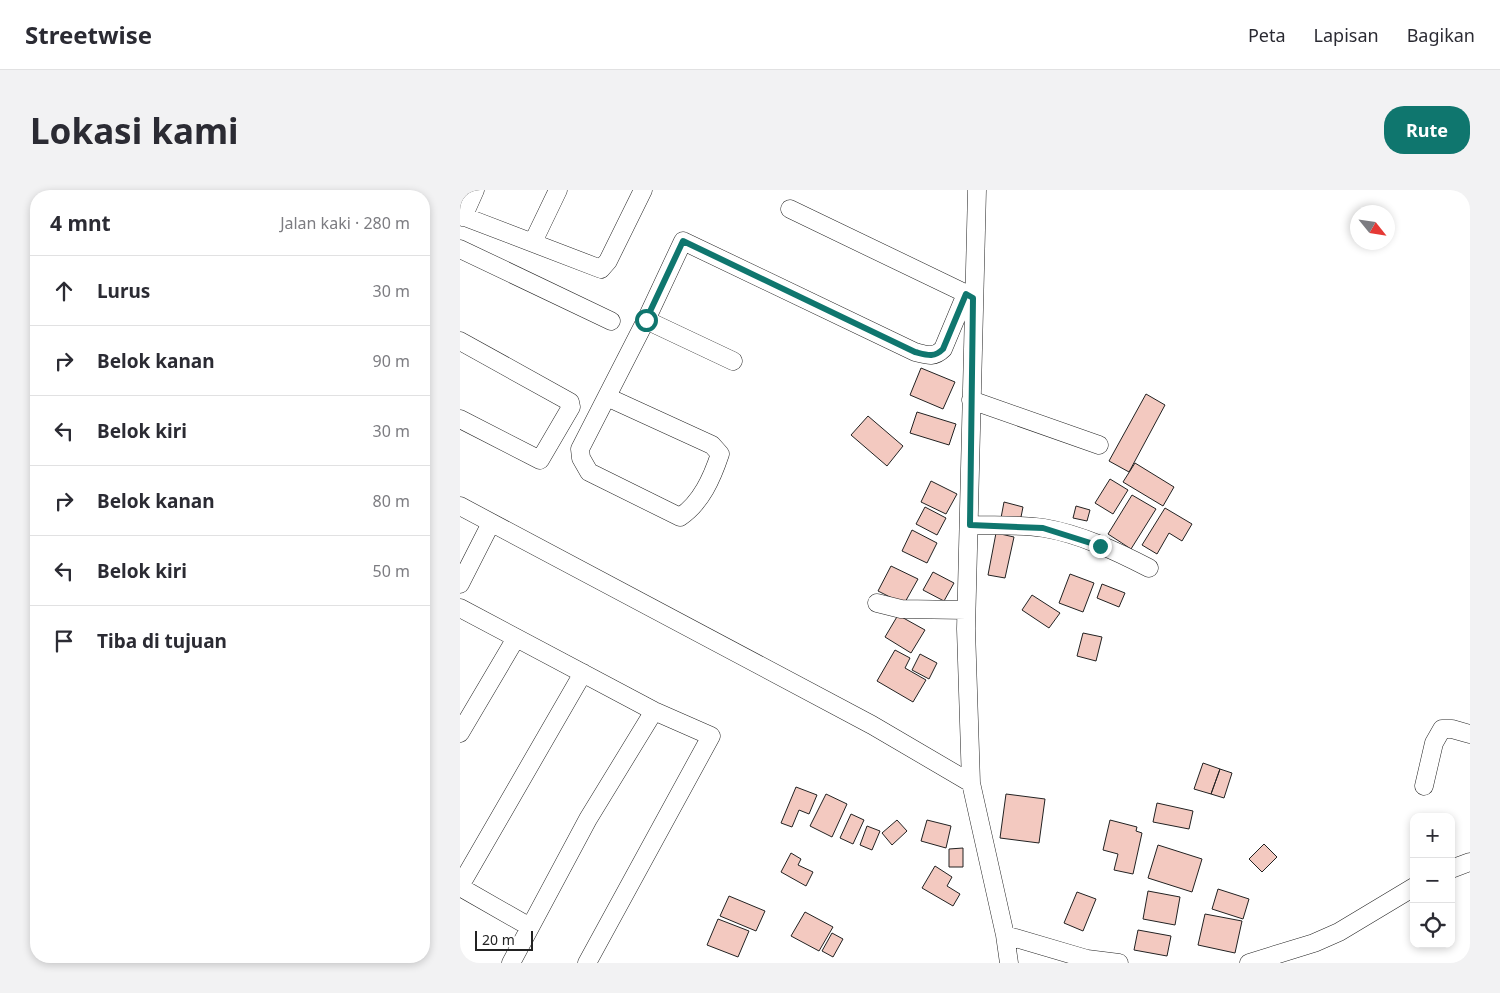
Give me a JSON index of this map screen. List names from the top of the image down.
{
  "scale_bar": "20 m",
  "north": "bottom right",
  "page": {
    "header": "Streetwise",
    "nav": ["Peta", "Lapisan", "Bagikan"],
    "buttons": "Rute",
    "title": "Lokasi kami",
    "heading": ["4 mnt", "Jalan kaki · 280 m"],
    "list": [
      ["Lurus", "30 m"],
      ["Belok kanan", "90 m"],
      ["Belok kiri", "30 m"],
      ["Belok kanan", "80 m"],
      ["Belok kiri", "50 m"],
      "Tiba di tujuan"
    ],
    "map_buttons": ["+", "−"],
    "scale": "20 m"
  }
}
